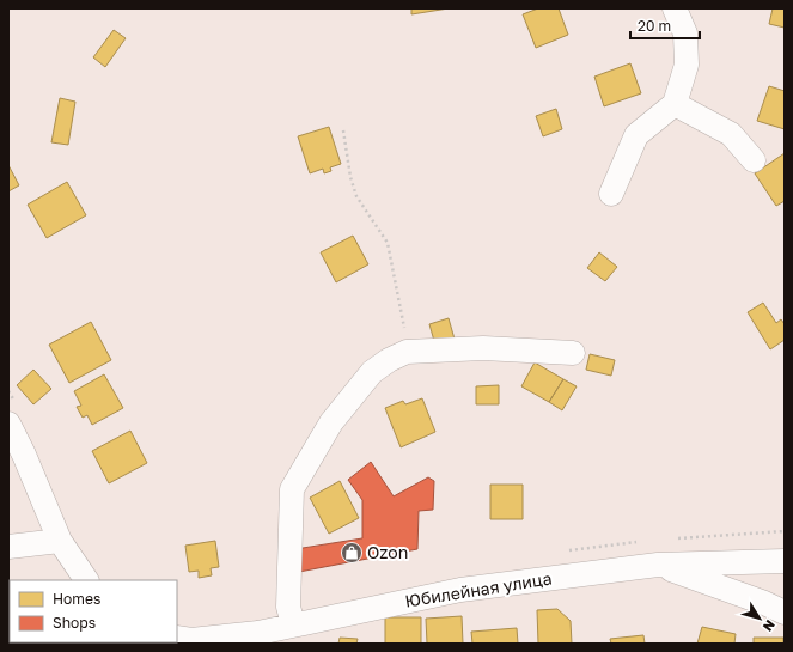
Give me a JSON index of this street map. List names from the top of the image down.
{
  "streets": {
    "street": ["Юбилейная улица"]
  },
  "places": {
    "shop": ["Ozon"]
  },
  "legend": ["Homes", "Shops"],
  "scale_bar": "20 m",
  "north": "bottom right"
}
